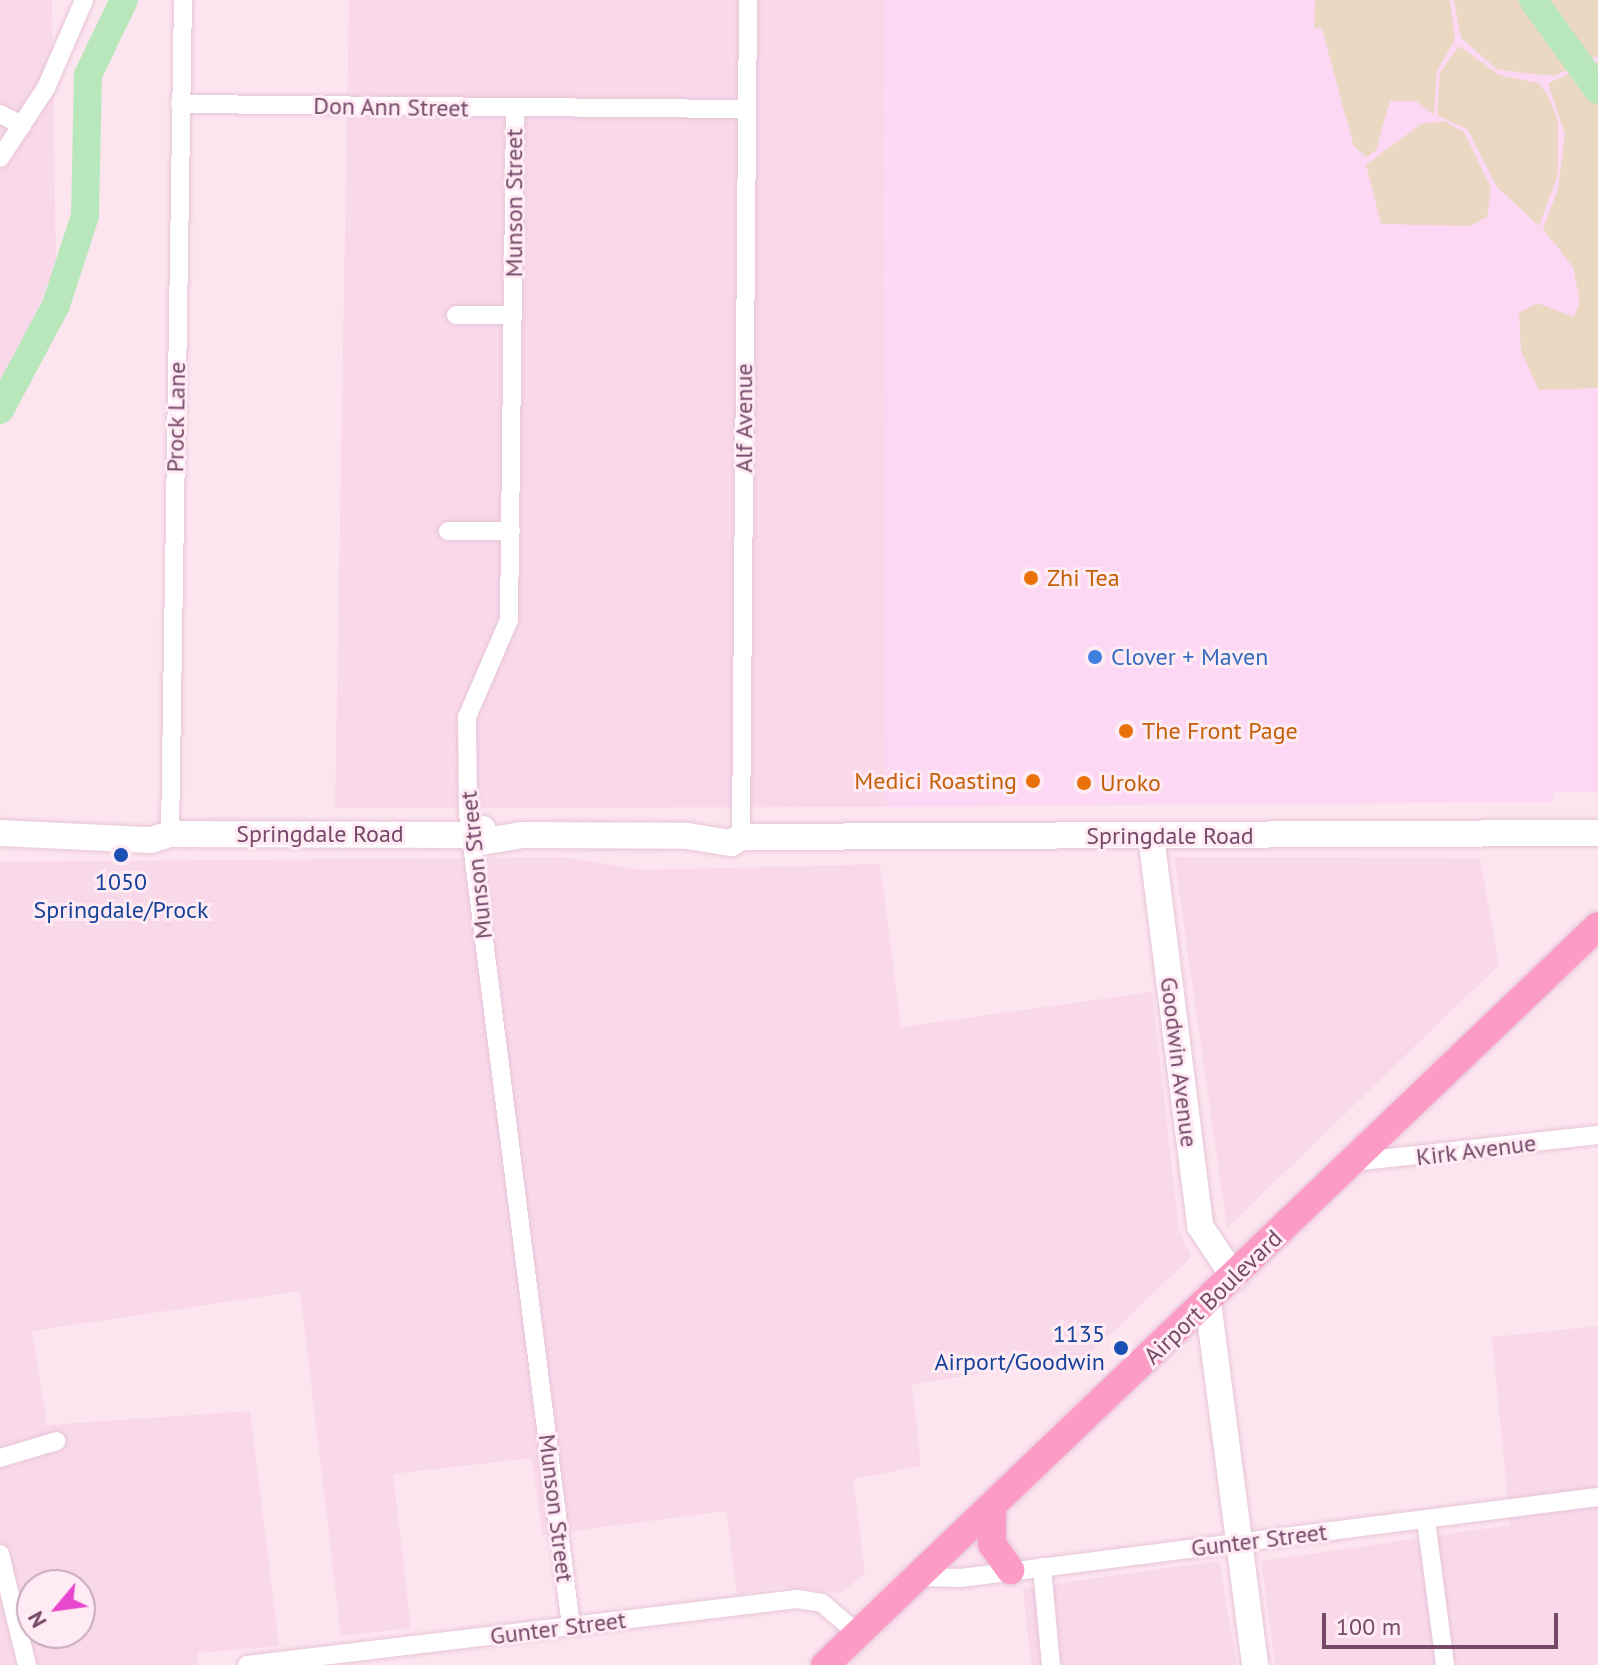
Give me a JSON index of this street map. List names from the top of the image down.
{
  "streets": {
    "main road": ["Springdale Road", "Goodwin Avenue", "Airport Boulevard"],
    "street": [
      "Don Ann Street",
      "Munson Street",
      "Prock Lane",
      "Alf Avenue",
      "Kirk Avenue",
      "Gunter Street"
    ]
  },
  "crossings": [
    ["Don Ann Street", "Munson Street"],
    ["Don Ann Street", "Prock Lane"],
    ["Don Ann Street", "Alf Avenue"],
    ["Munson Street", "Springdale Road"],
    ["Munson Street", "Gunter Street"],
    ["Prock Lane", "Springdale Road"],
    ["Alf Avenue", "Springdale Road"],
    ["Springdale Road", "Goodwin Avenue"],
    ["Goodwin Avenue", "Airport Boulevard"],
    ["Kirk Avenue", "Airport Boulevard"],
    ["Airport Boulevard", "Gunter Street"]
  ],
  "places": [
    "Zhi Tea",
    "Clover + Maven",
    "The Front Page",
    "Medici Roasting",
    "Uroko",
    "1050 Springdale/Prock",
    "1135 Airport/Goodwin"
  ],
  "scale_bar": "100 m",
  "north": "bottom left"
}
